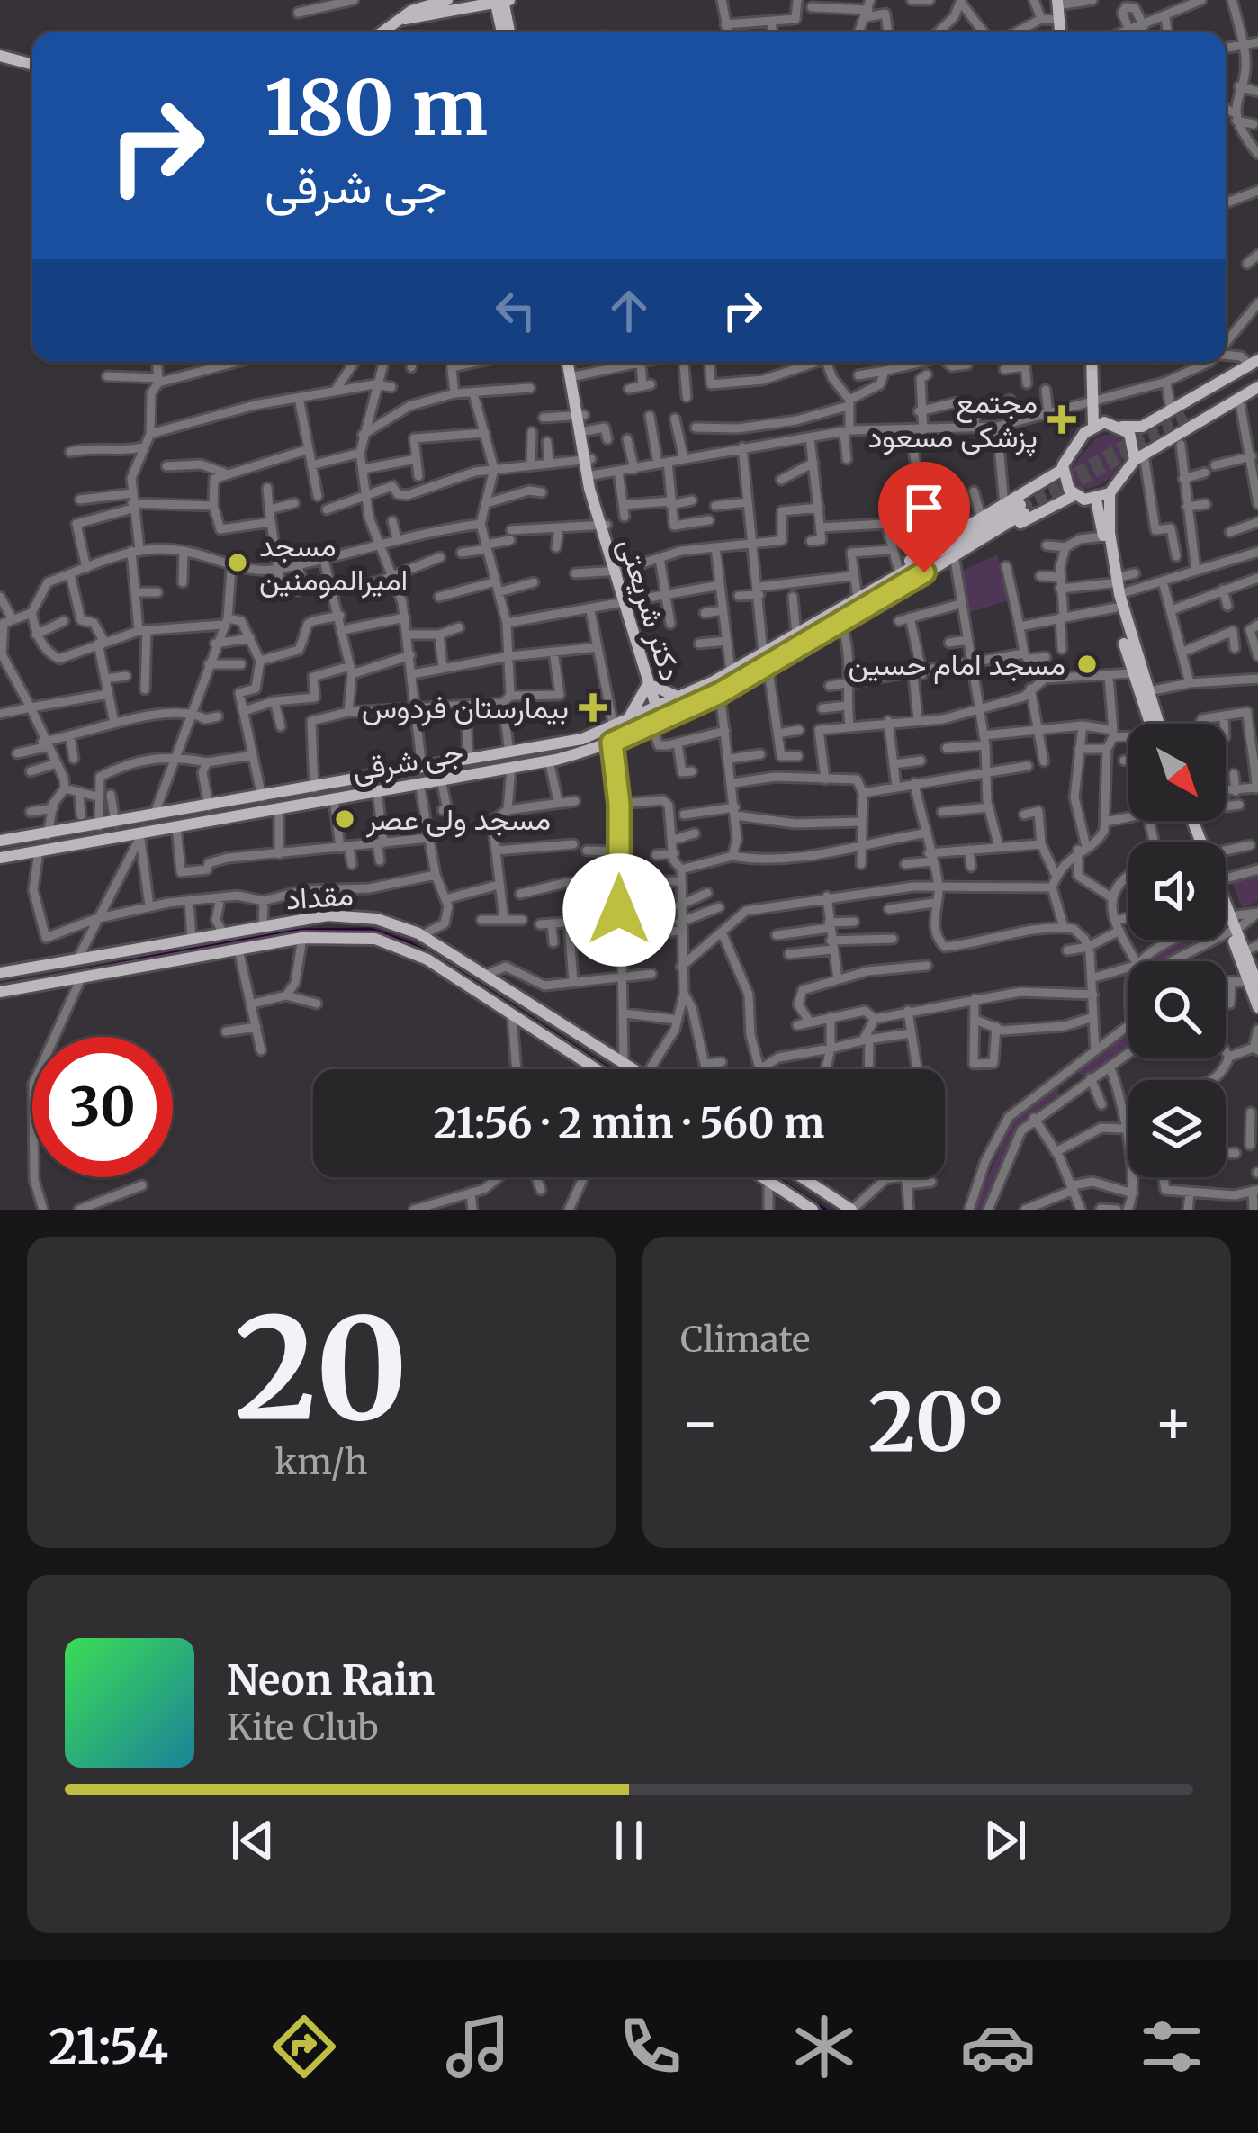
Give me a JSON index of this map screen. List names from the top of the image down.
{
  "streets": {
    "main road": ["دکتر شریعتی", "جی شرقی", "مقداد"]
  },
  "crossings": [
    ["دکتر شریعتی", "جی شرقی"]
  ],
  "places": {
    "health": ["مجتمع پزشکی مسعود", "بیمارستان فردوس"],
    "other": ["مسجد امیرالمومنین", "مسجد امام حسین", "مسجد ولی عصر"]
  },
  "north": "bottom right",
  "page": {
    "turn": ["180 m", "جی شرقی"],
    "limit": "30",
    "trip": "21:56 · 2 min · 560 m",
    "tile": [
      ["20", "km/h"],
      "Climate"
    ],
    "heat": ["−", "20°", "+"],
    "song": ["Neon Rain", "Kite Club"],
    "tabs": "21:54"
  }
}
